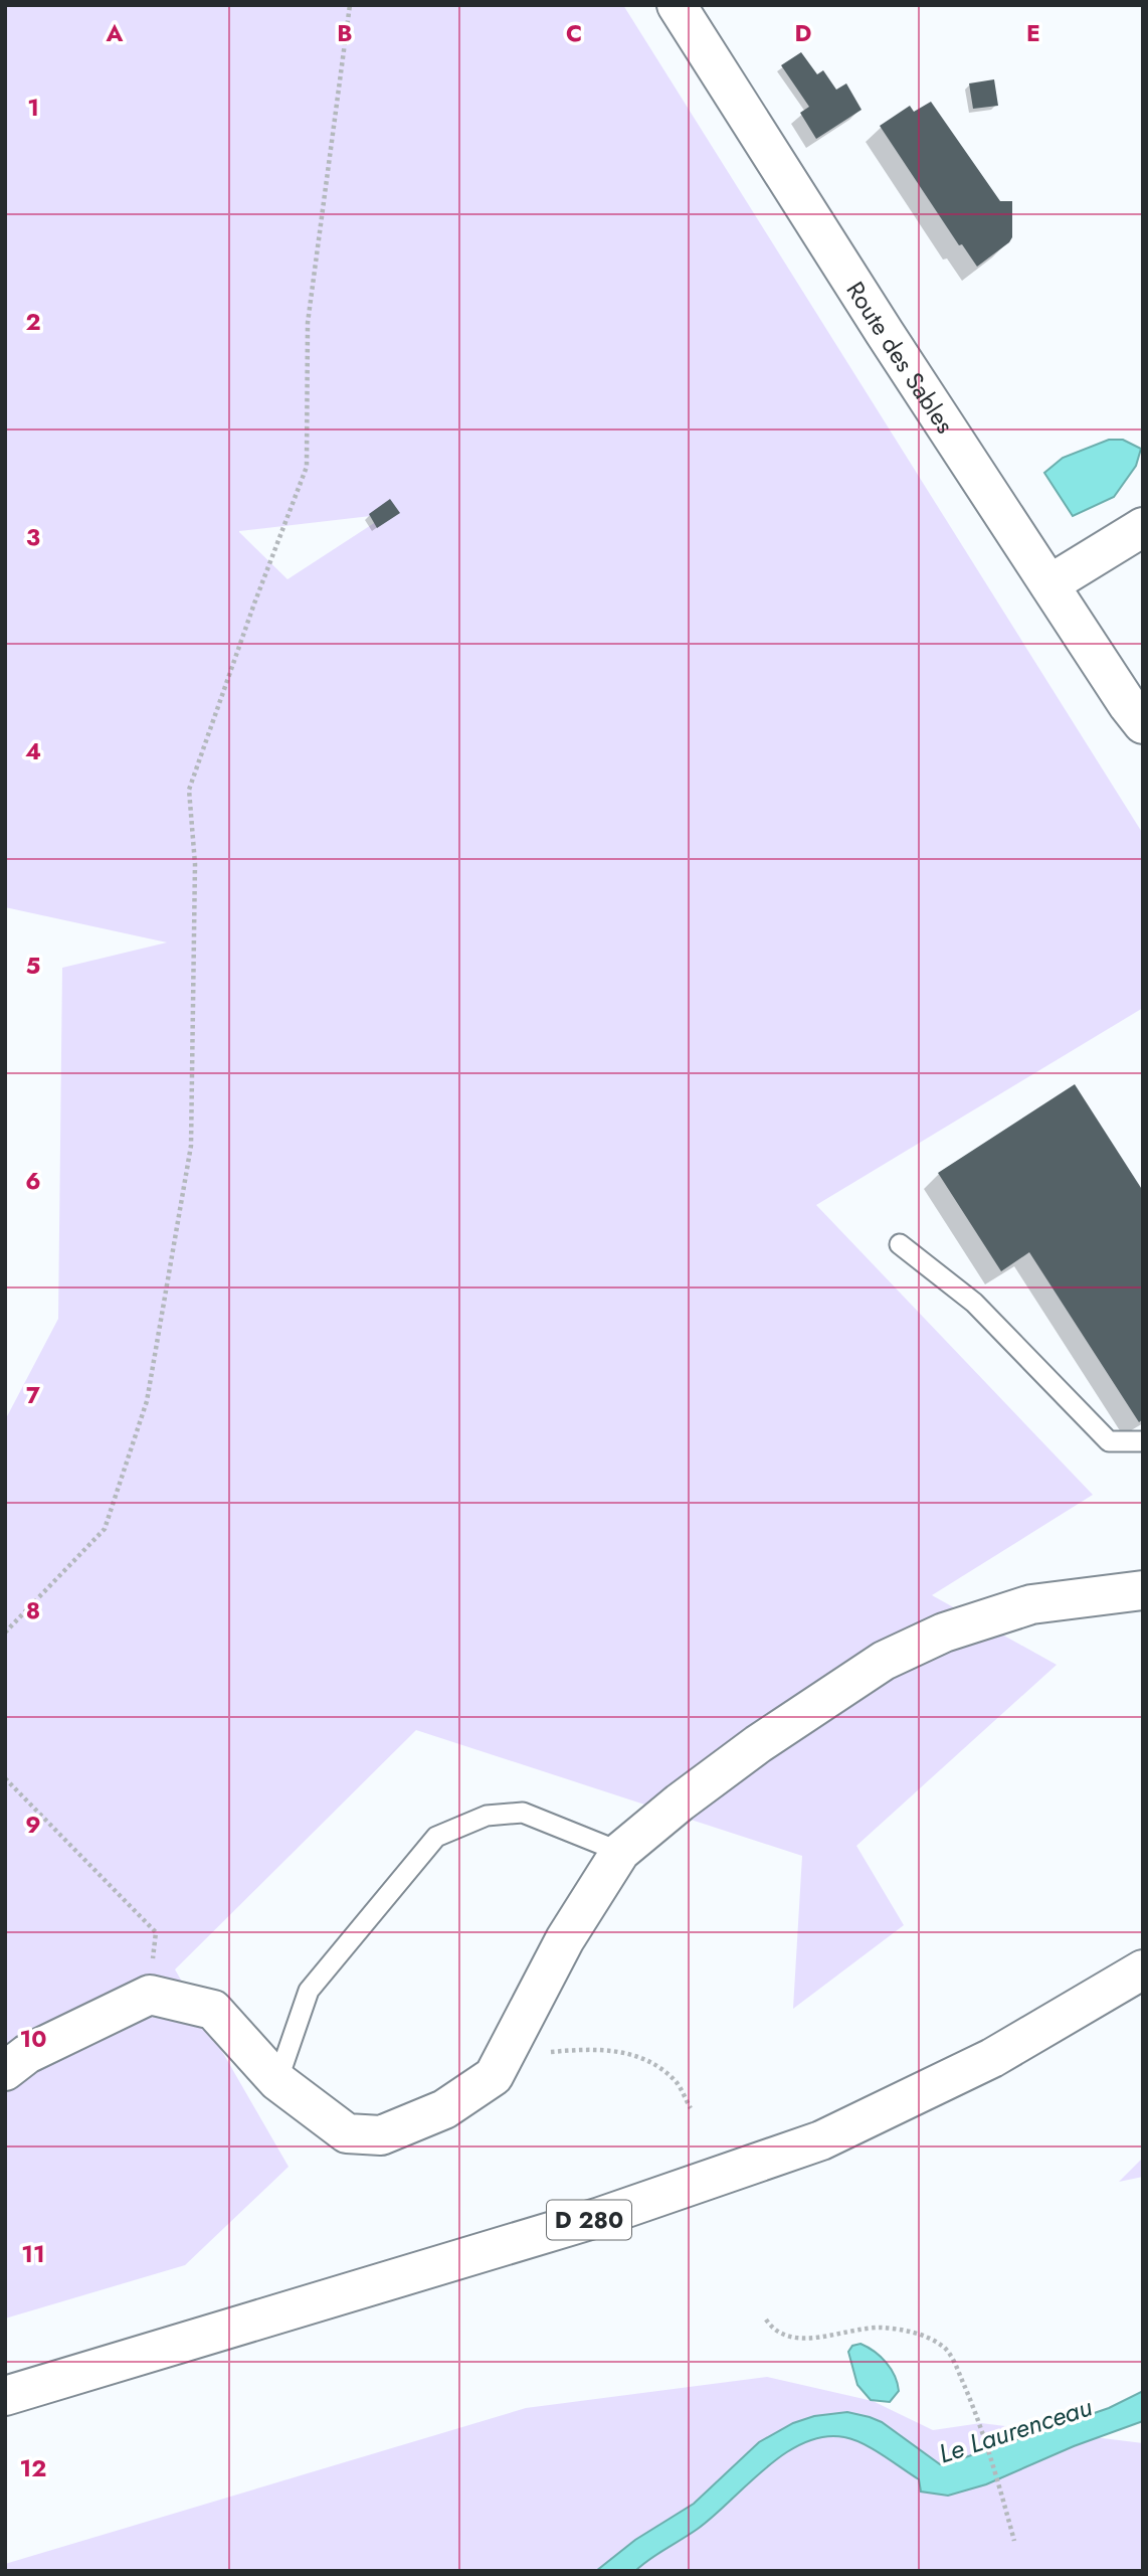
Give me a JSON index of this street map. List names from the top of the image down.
{
  "streets": {
    "street": ["Route des Sables", "D 280"]
  },
  "water": ["Le Laurenceau"],
  "grid": {
    "columns": [
      "A",
      "B",
      "C",
      "D",
      "E"
    ],
    "rows": [
      "1",
      "2",
      "3",
      "4",
      "5",
      "6",
      "7",
      "8",
      "9",
      "10",
      "11",
      "12"
    ]
  }
}
